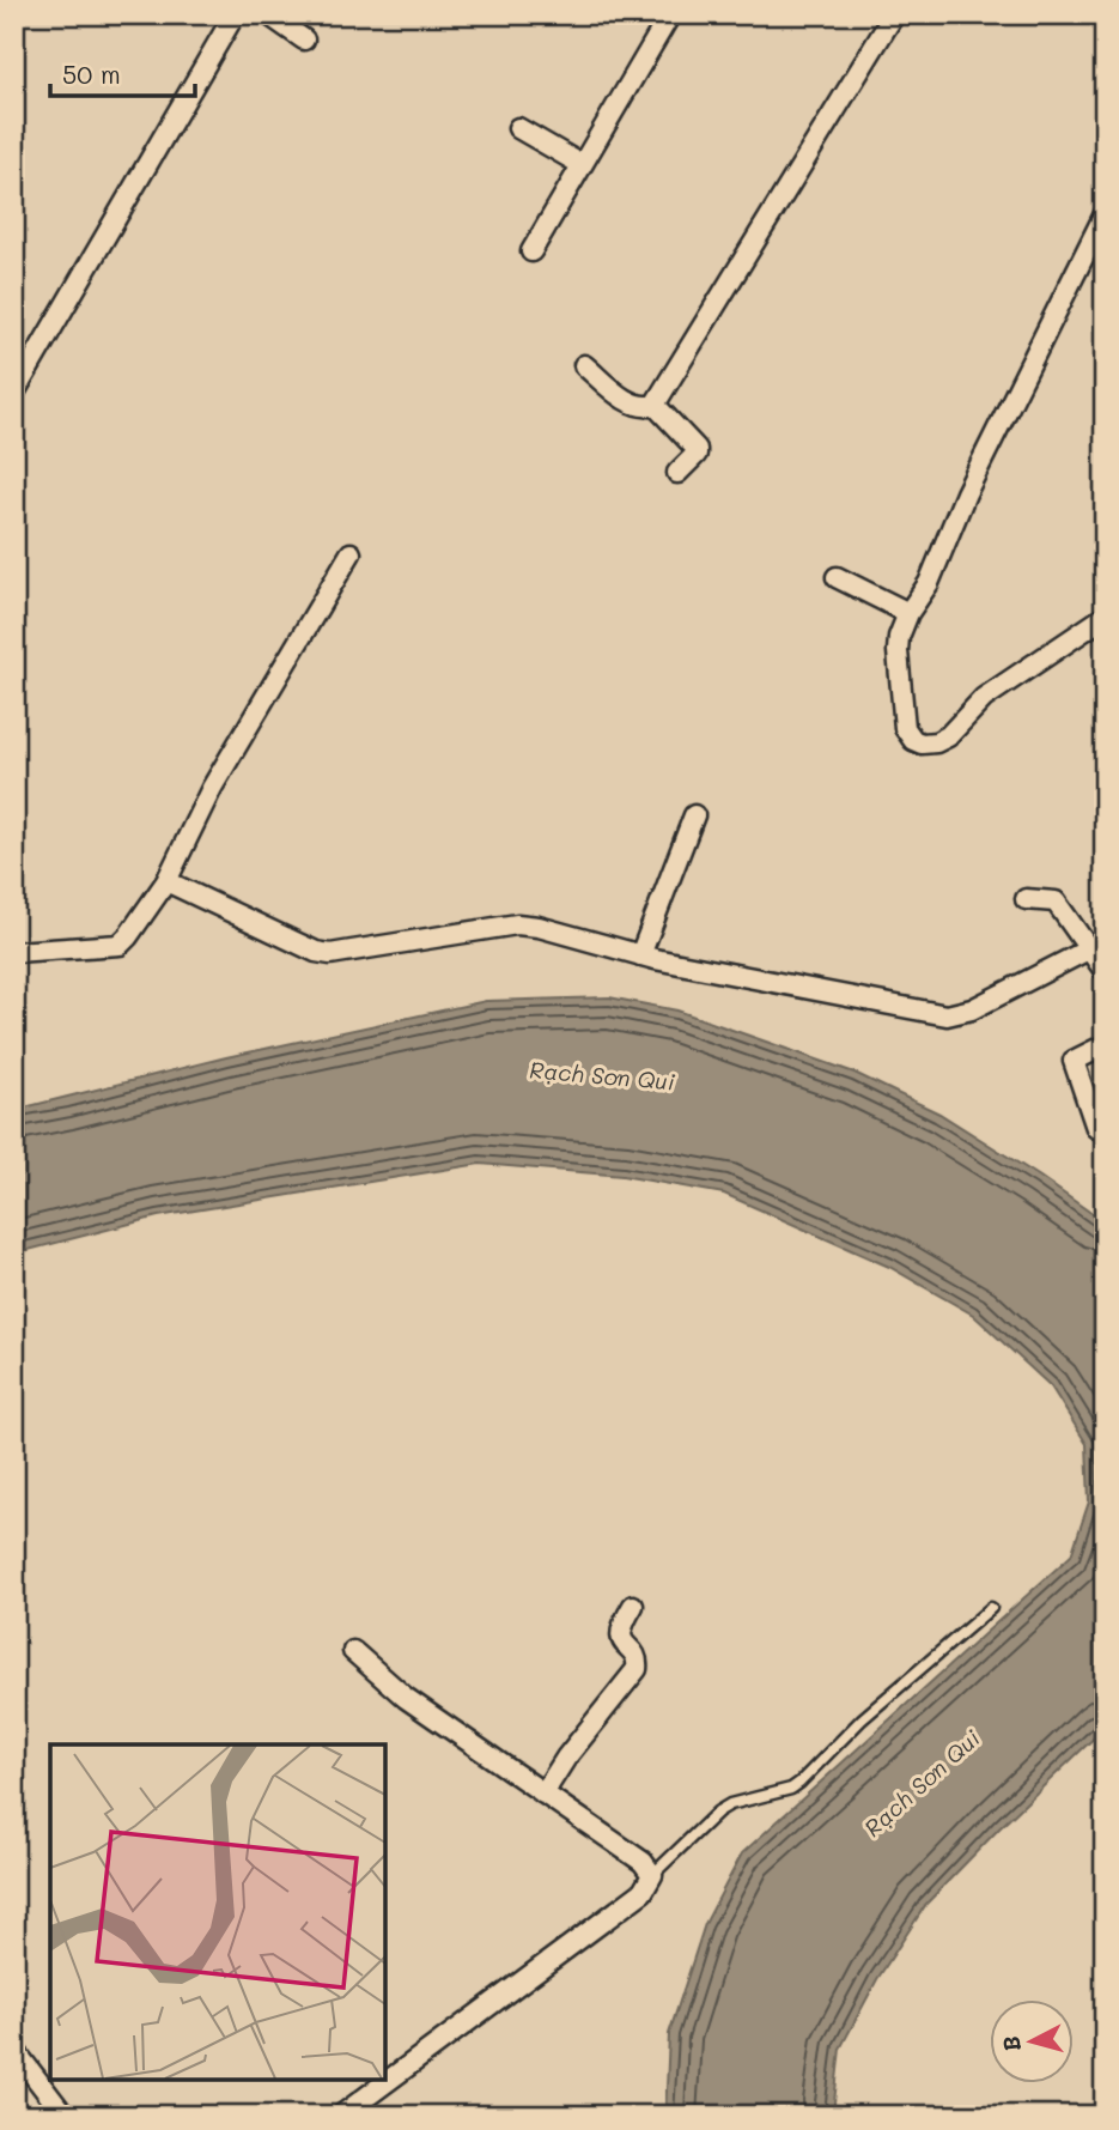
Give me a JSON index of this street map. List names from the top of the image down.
{
  "water": ["Rạch Sơn Qui"],
  "scale_bar": "50 m",
  "north": "left"
}
